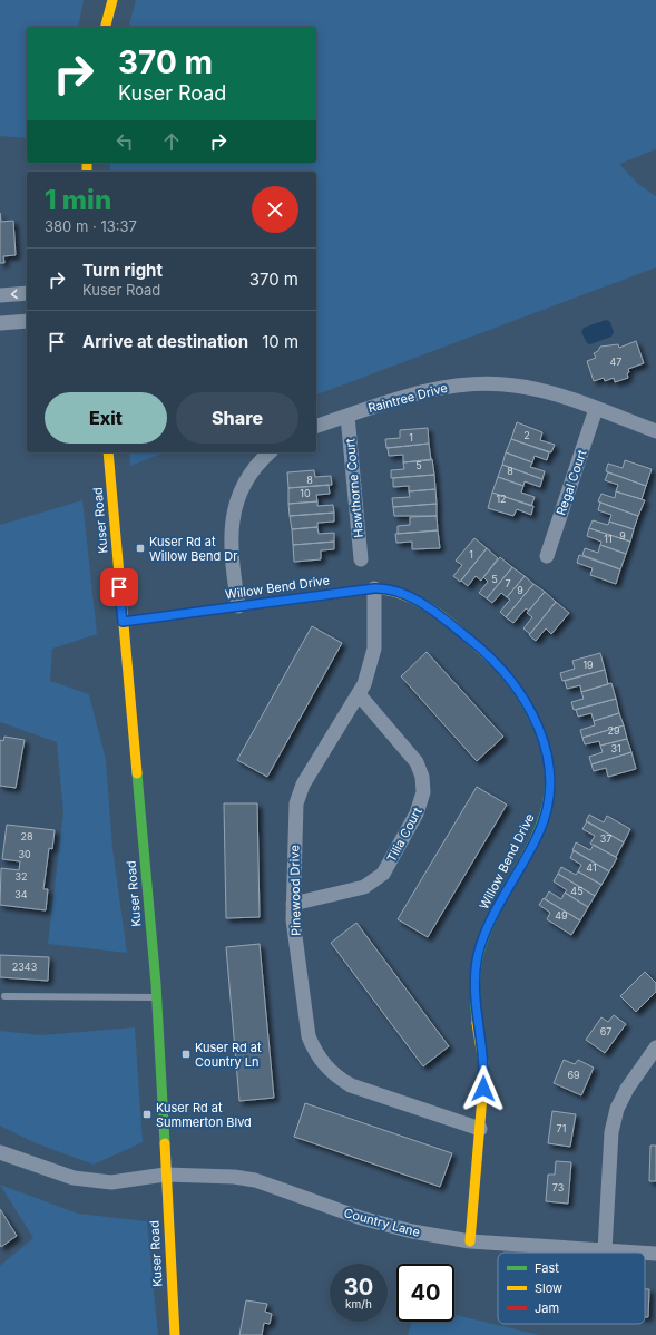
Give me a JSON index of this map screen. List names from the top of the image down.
{
  "streets": {
    "street": [
      "Raintree Drive",
      "Regal Court",
      "Hawthorne Court",
      "Kuser Road",
      "Willow Bend Drive",
      "Tilia Court",
      "Pinewood Drive",
      "Country Lane"
    ]
  },
  "crossings": [
    ["Raintree Drive", "Regal Court"],
    ["Raintree Drive", "Hawthorne Court"],
    ["Kuser Road", "Willow Bend Drive"],
    ["Kuser Road", "Country Lane"],
    ["Willow Bend Drive", "Pinewood Drive"],
    ["Willow Bend Drive", "Country Lane"],
    ["Tilia Court", "Pinewood Drive"]
  ],
  "places": {
    "transit": ["Kuser Rd at Willow Bend Dr", "Kuser Rd at Country Ln", "Kuser Rd at Summerton Blvd"]
  },
  "house_numbers": [
    "47",
    "2",
    "1",
    "5",
    "8",
    "8",
    "10",
    "12",
    "9",
    "11",
    "1",
    "5",
    "7",
    "9",
    "19",
    "29",
    "31",
    "28",
    "37",
    "30",
    "41",
    "32",
    "45",
    "34",
    "49",
    "2343",
    "67",
    "69",
    "71",
    "73"
  ],
  "legend": ["Fast", "Slow", "Jam"],
  "page": {
    "turn": ["370 m", "Kuser Road"],
    "heading": ["1 min", "380 m · 13:37"],
    "list": [
      {
        "name": "Turn right",
        "note": "Kuser Road",
        "value": "370 m"
      },
      {
        "name": "Arrive at destination",
        "value": "10 m"
      }
    ],
    "buttons": ["Exit", "Share"],
    "speed": "30 km/h",
    "limit": "40"
  }
}
